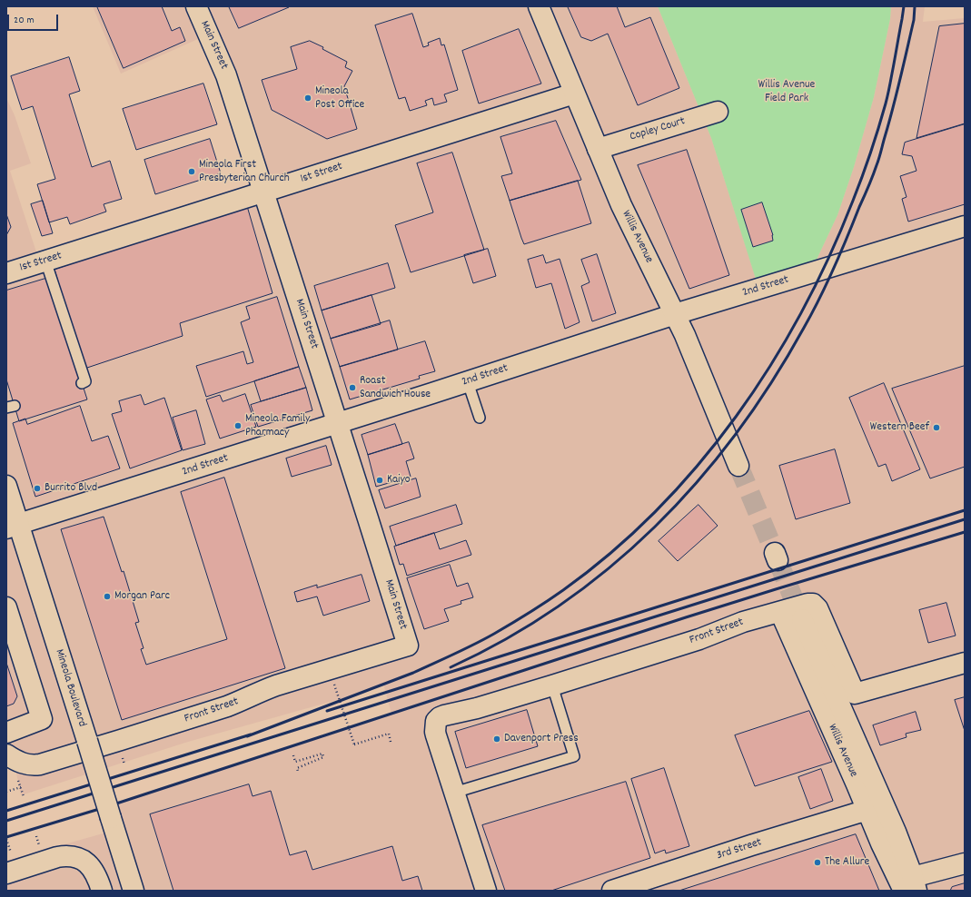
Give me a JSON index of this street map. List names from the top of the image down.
{
  "streets": {
    "street": [
      "Main Street",
      "Copley Court",
      "1st Street",
      "Willis Avenue",
      "2nd Street",
      "Front Street",
      "Mineola Boulevard",
      "3rd Street"
    ]
  },
  "crossings": [
    ["Main Street", "1st Street"],
    ["Main Street", "2nd Street"],
    ["Main Street", "Front Street"],
    ["Copley Court", "Willis Avenue"],
    ["1st Street", "Willis Avenue"],
    ["Willis Avenue", "2nd Street"],
    ["Willis Avenue", "Front Street"],
    ["Willis Avenue", "3rd Street"],
    ["2nd Street", "Mineola Boulevard"]
  ],
  "parks": ["Willis Avenue Field Park"],
  "places": [
    "Mineola Post Office",
    "Mineola First Presbyterian Church",
    "Roast Sandwich House",
    "Mineola Family Pharmacy",
    "Western Beef",
    "Kaiyo",
    "Burrito Blvd",
    "Morgan Parc",
    "Davenport Press",
    "The Allure"
  ],
  "scale_bar": "20 m"
}
